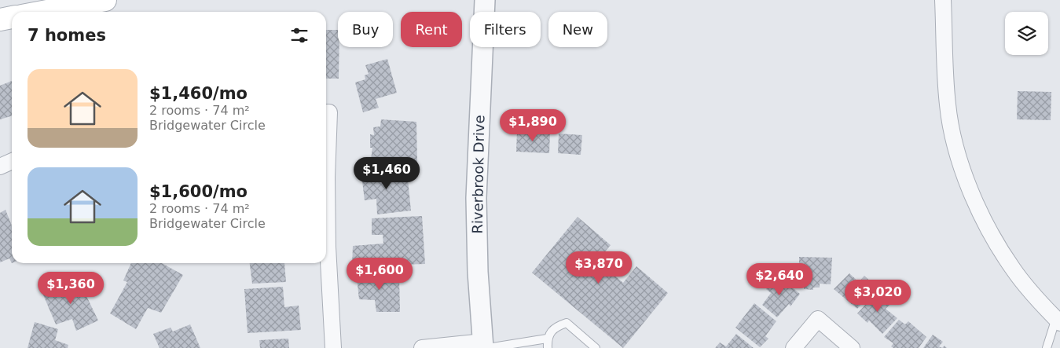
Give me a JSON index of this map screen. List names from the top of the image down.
{
  "streets": {
    "street": ["Riverbrook Drive"]
  },
  "page": {
    "chip": [
      "Buy",
      "Rent",
      "Filters",
      "New"
    ],
    "heading": "7 homes",
    "list": [
      {
        "name": "$1,460/mo",
        "note": "2 rooms · 74 m² · Bridgewater Circle"
      },
      {
        "name": "$1,600/mo",
        "note": "2 rooms · 74 m² · Bridgewater Circle"
      }
    ],
    "price": [
      "$1,890",
      "$1,460",
      "$3,870",
      "$1,600",
      "$2,640",
      "$1,360",
      "$3,020"
    ]
  }
}
